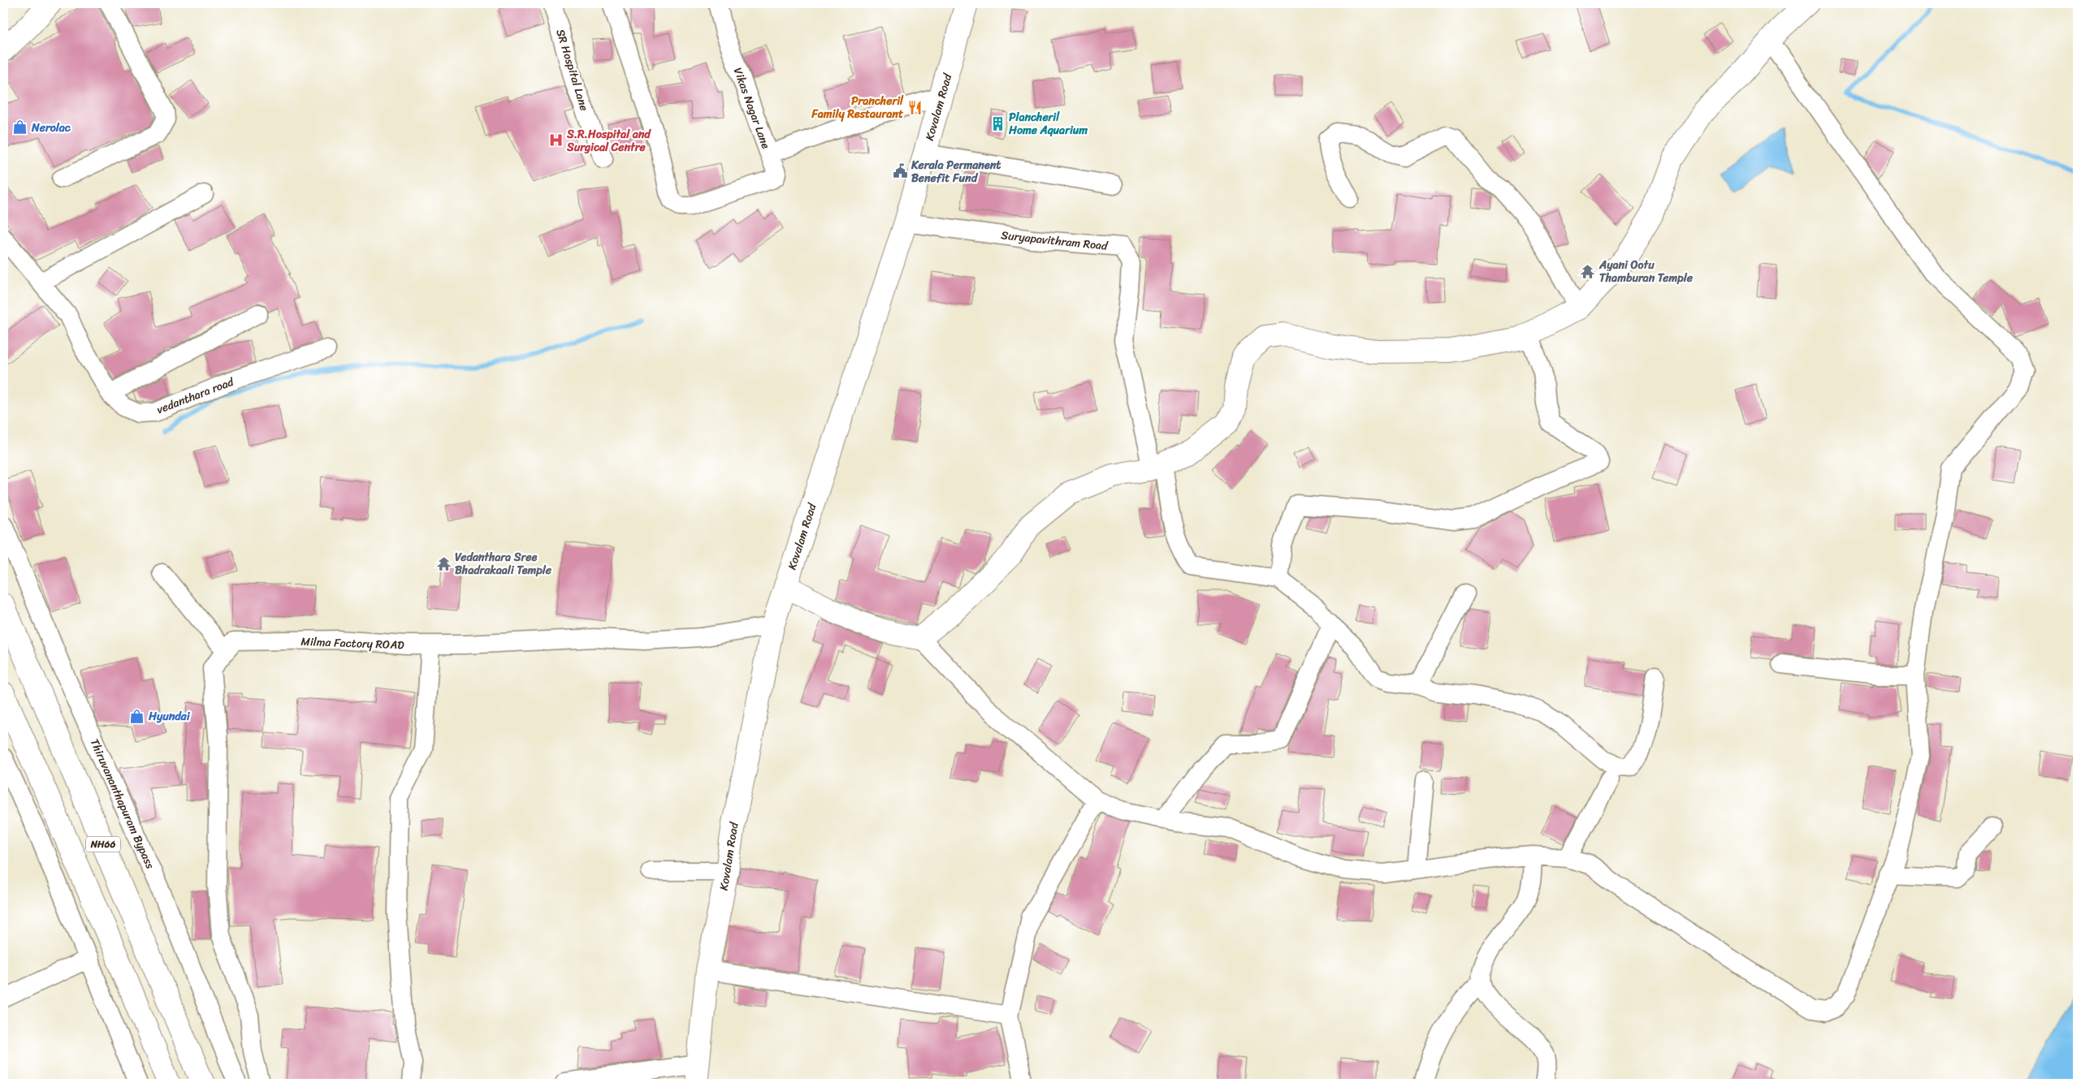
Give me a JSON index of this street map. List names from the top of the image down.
{
  "streets": {
    "main road": ["Kovalam Road", "NH66"],
    "street": [
      "SR Hospital Lane",
      "Vikas Nagar Lane",
      "Suryapavithram Road",
      "vedanthara road",
      "Milma Factory ROAD",
      "Thiruvananthapuram Bypass"
    ]
  },
  "crossings": [
    ["Kovalam Road", "Vikas Nagar Lane"],
    ["Kovalam Road", "Suryapavithram Road"],
    ["Kovalam Road", "Milma Factory ROAD"]
  ],
  "places": {
    "restaurant": ["Prancheril Family Restaurant"],
    "building": ["Plancheril Home Aquarium"],
    "shop": ["Nerolac", "Hyundai"],
    "hospital": ["S.R.Hospital and Surgical Centre"],
    "public building": ["Kerala Permanent Benefit Fund"],
    "temple": ["Ayani Ootu Thamburan Temple", "Vedanthara Sree Bhadrakaali Temple"]
  }
}
